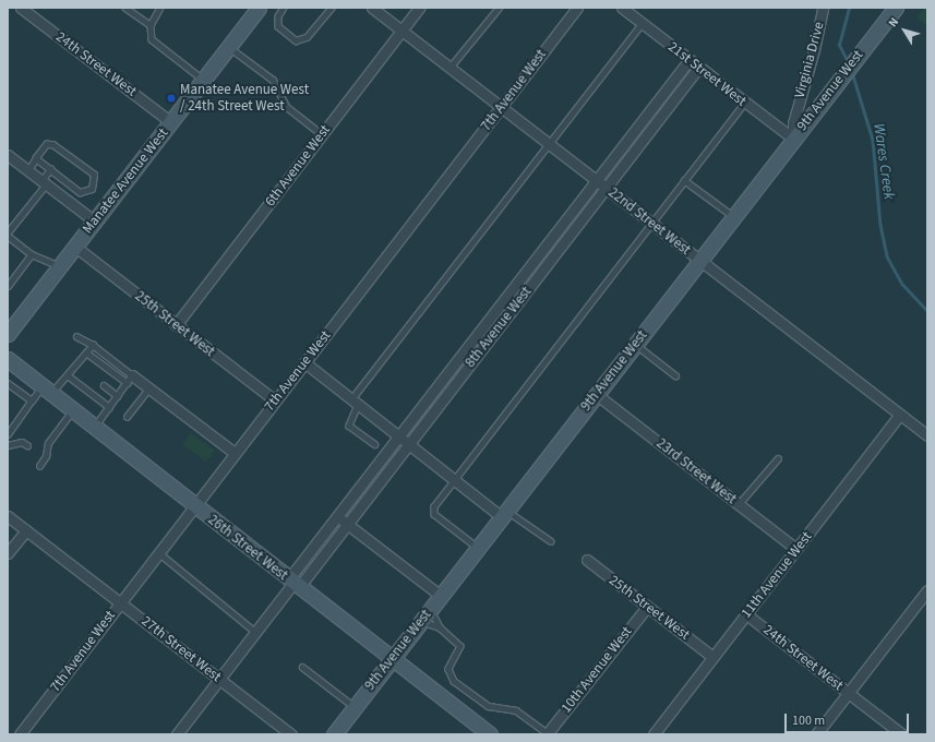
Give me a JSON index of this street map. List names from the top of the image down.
{
  "streets": {
    "street": [
      "Virginia Drive",
      "24th Street West",
      "21st Street West",
      "7th Avenue West",
      "9th Avenue West",
      "6th Avenue West",
      "Manatee Avenue West",
      "22nd Street West",
      "25th Street West",
      "8th Avenue West",
      "23rd Street West",
      "26th Street West",
      "11th Avenue West",
      "27th Street West",
      "10th Avenue West"
    ]
  },
  "crossings": [
    ["Virginia Drive", "21st Street West"],
    ["Virginia Drive", "9th Avenue West"],
    ["24th Street West", "Manatee Avenue West"],
    ["24th Street West", "11th Avenue West"],
    ["21st Street West", "9th Avenue West"],
    ["21st Street West", "8th Avenue West"],
    ["7th Avenue West", "22nd Street West"],
    ["7th Avenue West", "25th Street West"],
    ["7th Avenue West", "26th Street West"],
    ["7th Avenue West", "27th Street West"],
    ["9th Avenue West", "22nd Street West"],
    ["9th Avenue West", "23rd Street West"],
    ["9th Avenue West", "26th Street West"],
    ["6th Avenue West", "22nd Street West"],
    ["6th Avenue West", "25th Street West"],
    ["Manatee Avenue West", "25th Street West"],
    ["22nd Street West", "8th Avenue West"],
    ["22nd Street West", "11th Avenue West"],
    ["25th Street West", "11th Avenue West"],
    ["25th Street West", "10th Avenue West"],
    ["8th Avenue West", "26th Street West"],
    ["8th Avenue West", "27th Street West"],
    ["23rd Street West", "11th Avenue West"]
  ],
  "water": ["Wares Creek"],
  "places": ["Manatee Avenue West / 24th Street West"],
  "scale_bar": "100 m",
  "north": "top left"
}
